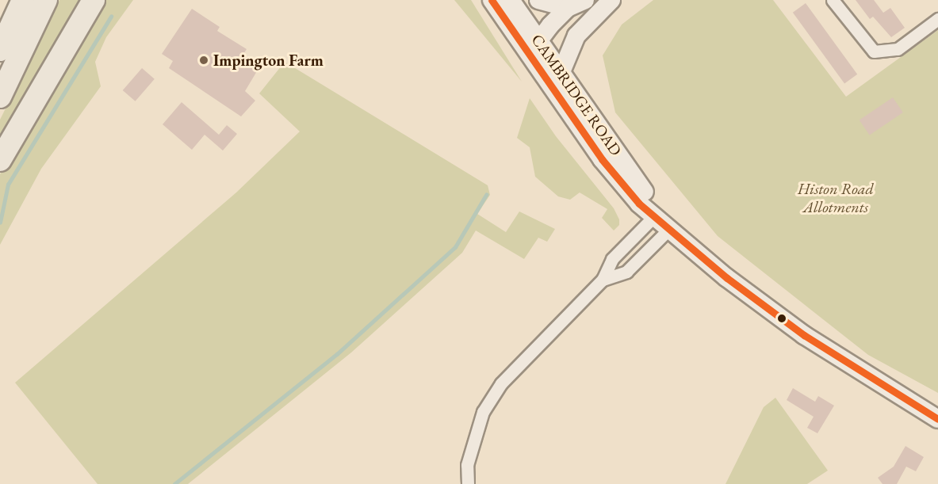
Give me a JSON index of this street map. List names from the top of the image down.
{
  "streets": {
    "main road": ["CAMBRIDGE ROAD"]
  },
  "parks": ["Histon Road Allotments"],
  "places": ["Impington Farm"]
}
